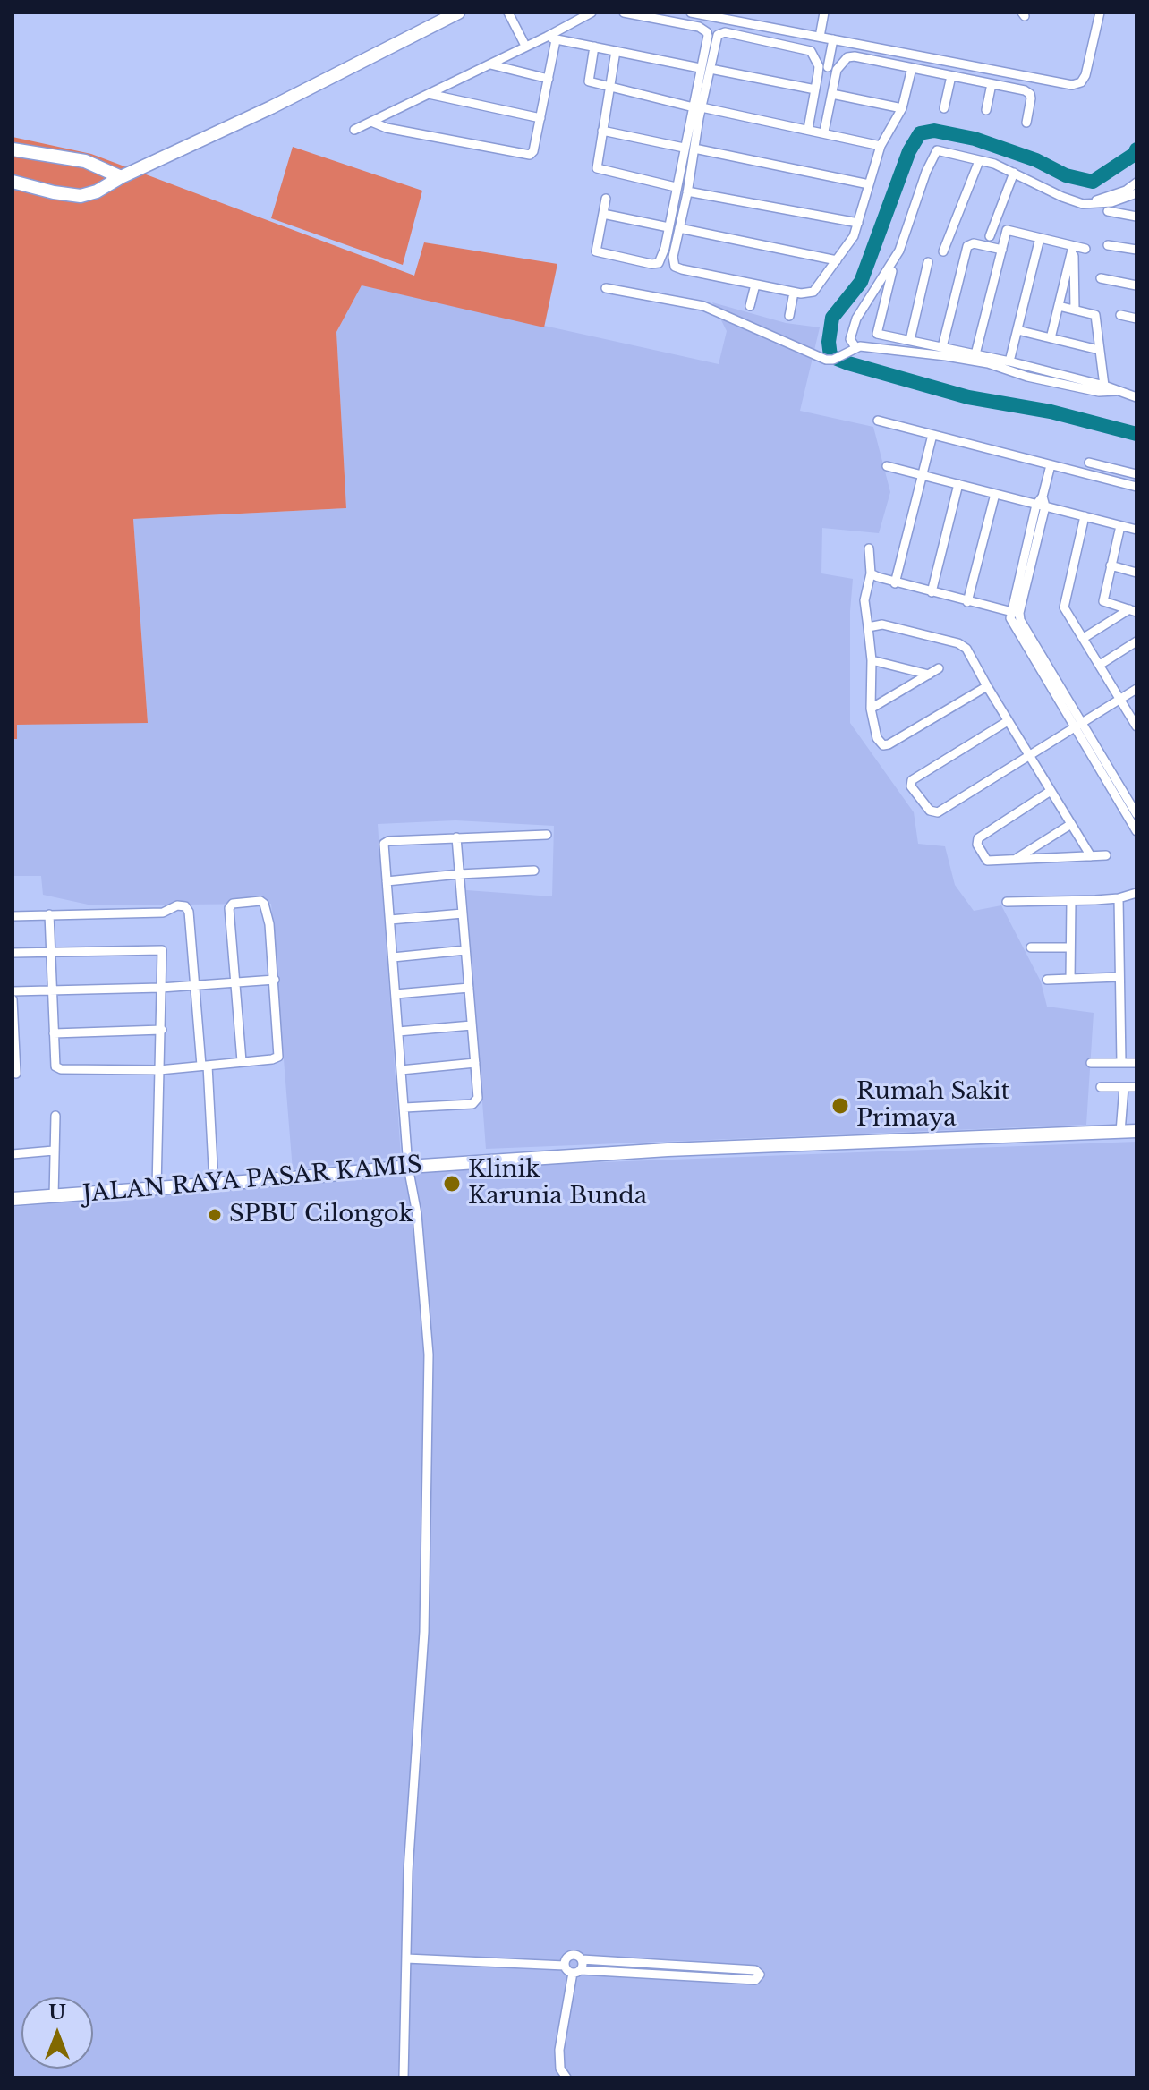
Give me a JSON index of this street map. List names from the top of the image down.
{
  "streets": {
    "main road": ["JALAN RAYA PASAR KAMIS"]
  },
  "places": ["Rumah Sakit Primaya", "Klinik Karunia Bunda", "SPBU Cilongok"],
  "north": "top"
}
